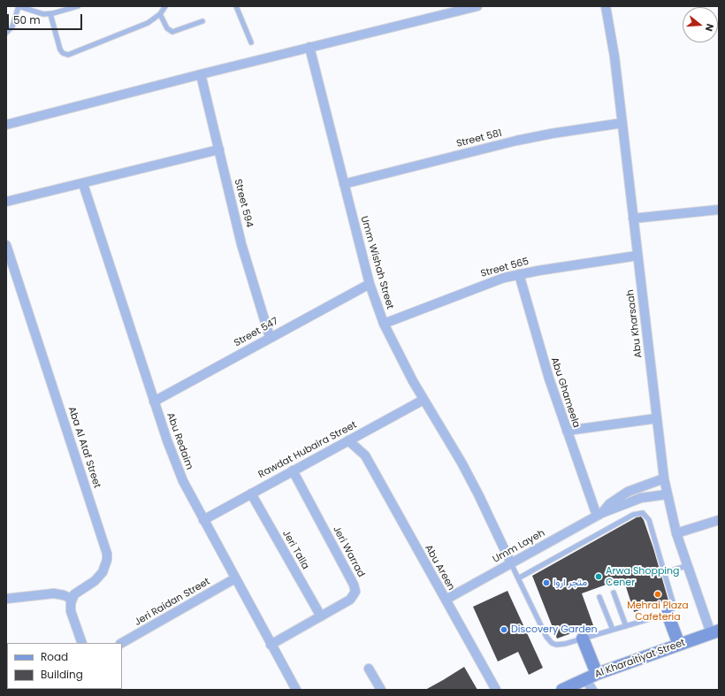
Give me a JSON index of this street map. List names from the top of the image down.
{
  "streets": {
    "street": [
      "Street 581",
      "Street 594",
      "Umm Wishah Street",
      "Street 565",
      "Abu Kharsaah",
      "Street 547",
      "Abu Ghameela",
      "Abu Redaim",
      "Aba Al Ataf Street",
      "Rawdat Hubaira Street",
      "Umm Layeh",
      "Jeri Talla",
      "Jeri Warrad",
      "Abu Areen",
      "Jeri Raidan Street",
      "Al Kharaitiyat Street"
    ]
  },
  "crossings": [
    ["Street 581", "Umm Wishah Street"],
    ["Street 581", "Abu Kharsaah"],
    ["Street 594", "Street 547"],
    ["Umm Wishah Street", "Street 565"],
    ["Umm Wishah Street", "Street 547"],
    ["Umm Wishah Street", "Rawdat Hubaira Street"],
    ["Umm Wishah Street", "Umm Layeh"],
    ["Street 565", "Abu Kharsaah"],
    ["Street 565", "Abu Ghameela"],
    ["Abu Kharsaah", "Umm Layeh"],
    ["Abu Kharsaah", "Al Kharaitiyat Street"],
    ["Street 547", "Abu Redaim"],
    ["Abu Ghameela", "Umm Layeh"],
    ["Abu Redaim", "Rawdat Hubaira Street"],
    ["Abu Redaim", "Jeri Warrad"],
    ["Abu Redaim", "Jeri Raidan Street"],
    ["Rawdat Hubaira Street", "Jeri Talla"],
    ["Rawdat Hubaira Street", "Jeri Warrad"],
    ["Rawdat Hubaira Street", "Abu Areen"],
    ["Umm Layeh", "Abu Areen"],
    ["Jeri Talla", "Jeri Warrad"]
  ],
  "places": [
    "Arwa Shopping Cener",
    "متجر اروا",
    "Mehrai Plaza Cafeteria",
    "Discovery Garden"
  ],
  "legend": ["Road", "Building"],
  "scale_bar": "50 m",
  "north": "right"
}
